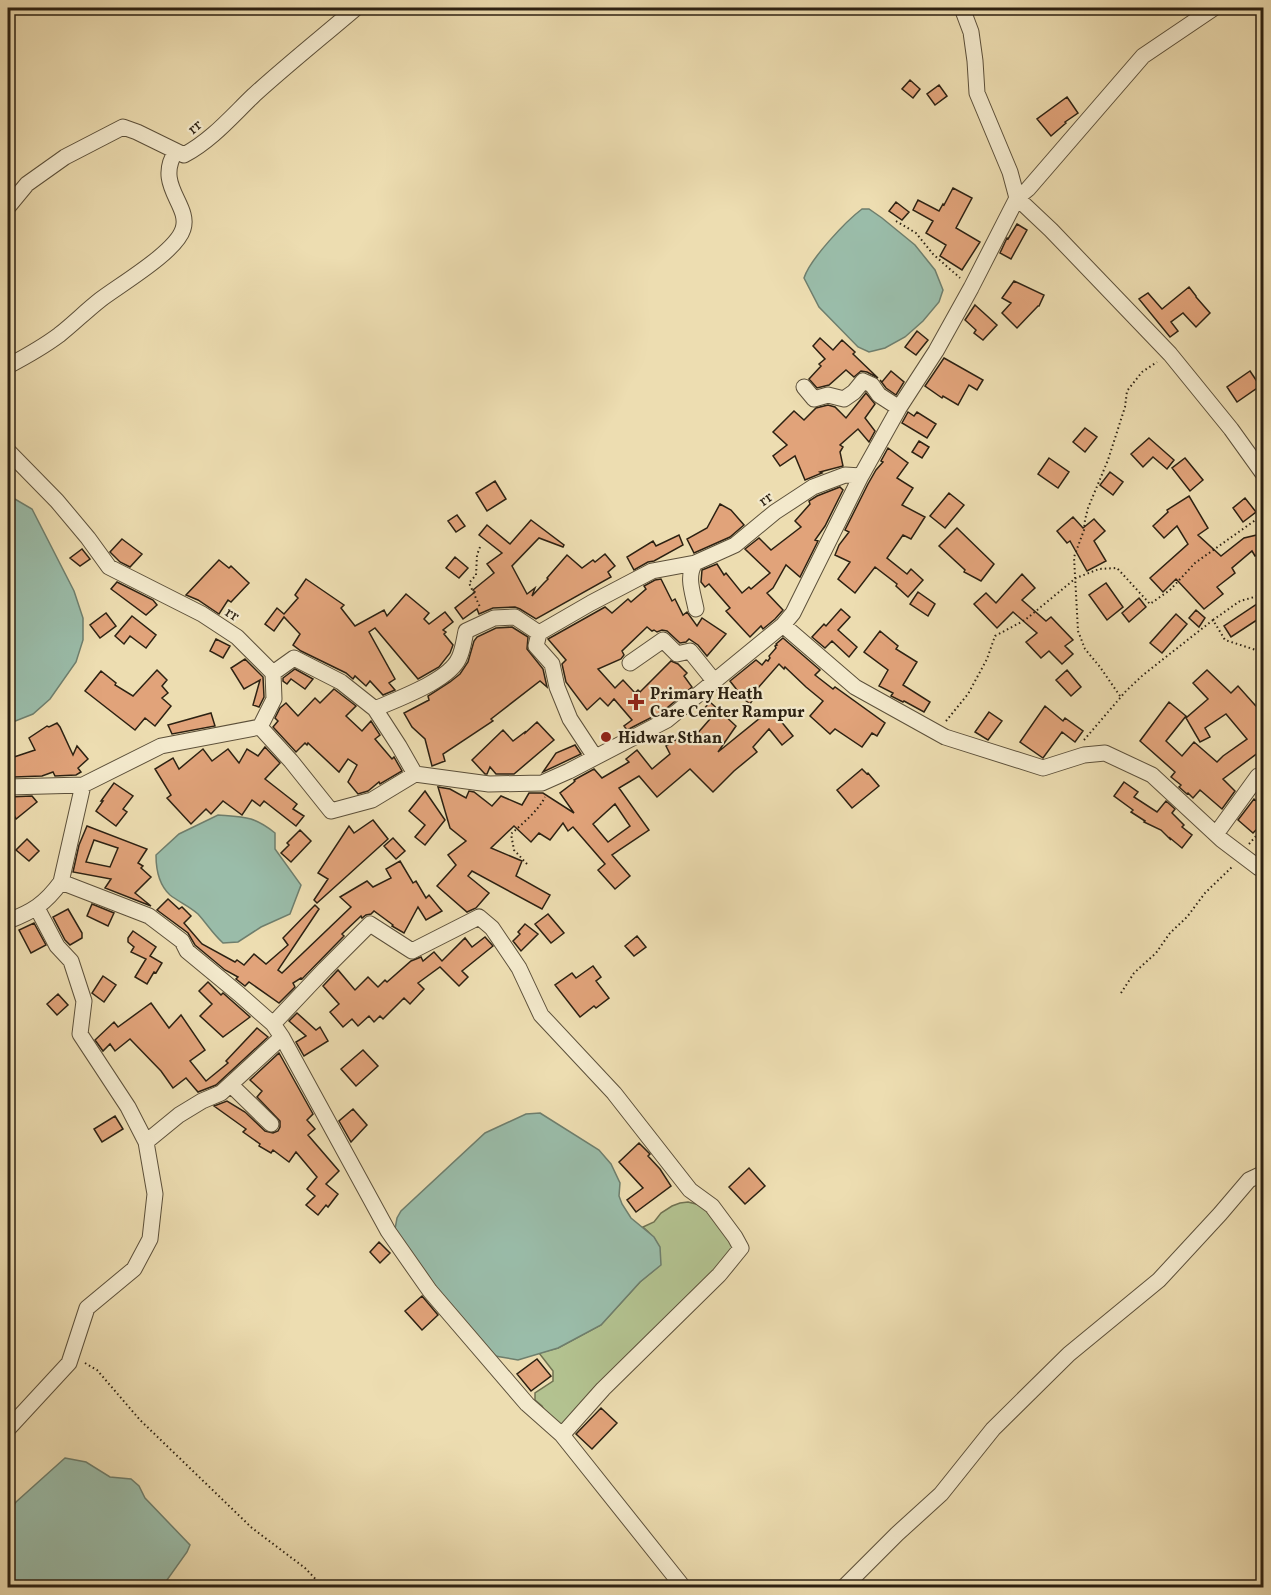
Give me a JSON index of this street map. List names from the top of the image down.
{
  "streets": {
    "street": ["rr"]
  },
  "places": {
    "health": ["Primary Heath Care Center Rampur"],
    "other": ["Hidwar Sthan"]
  }
}
